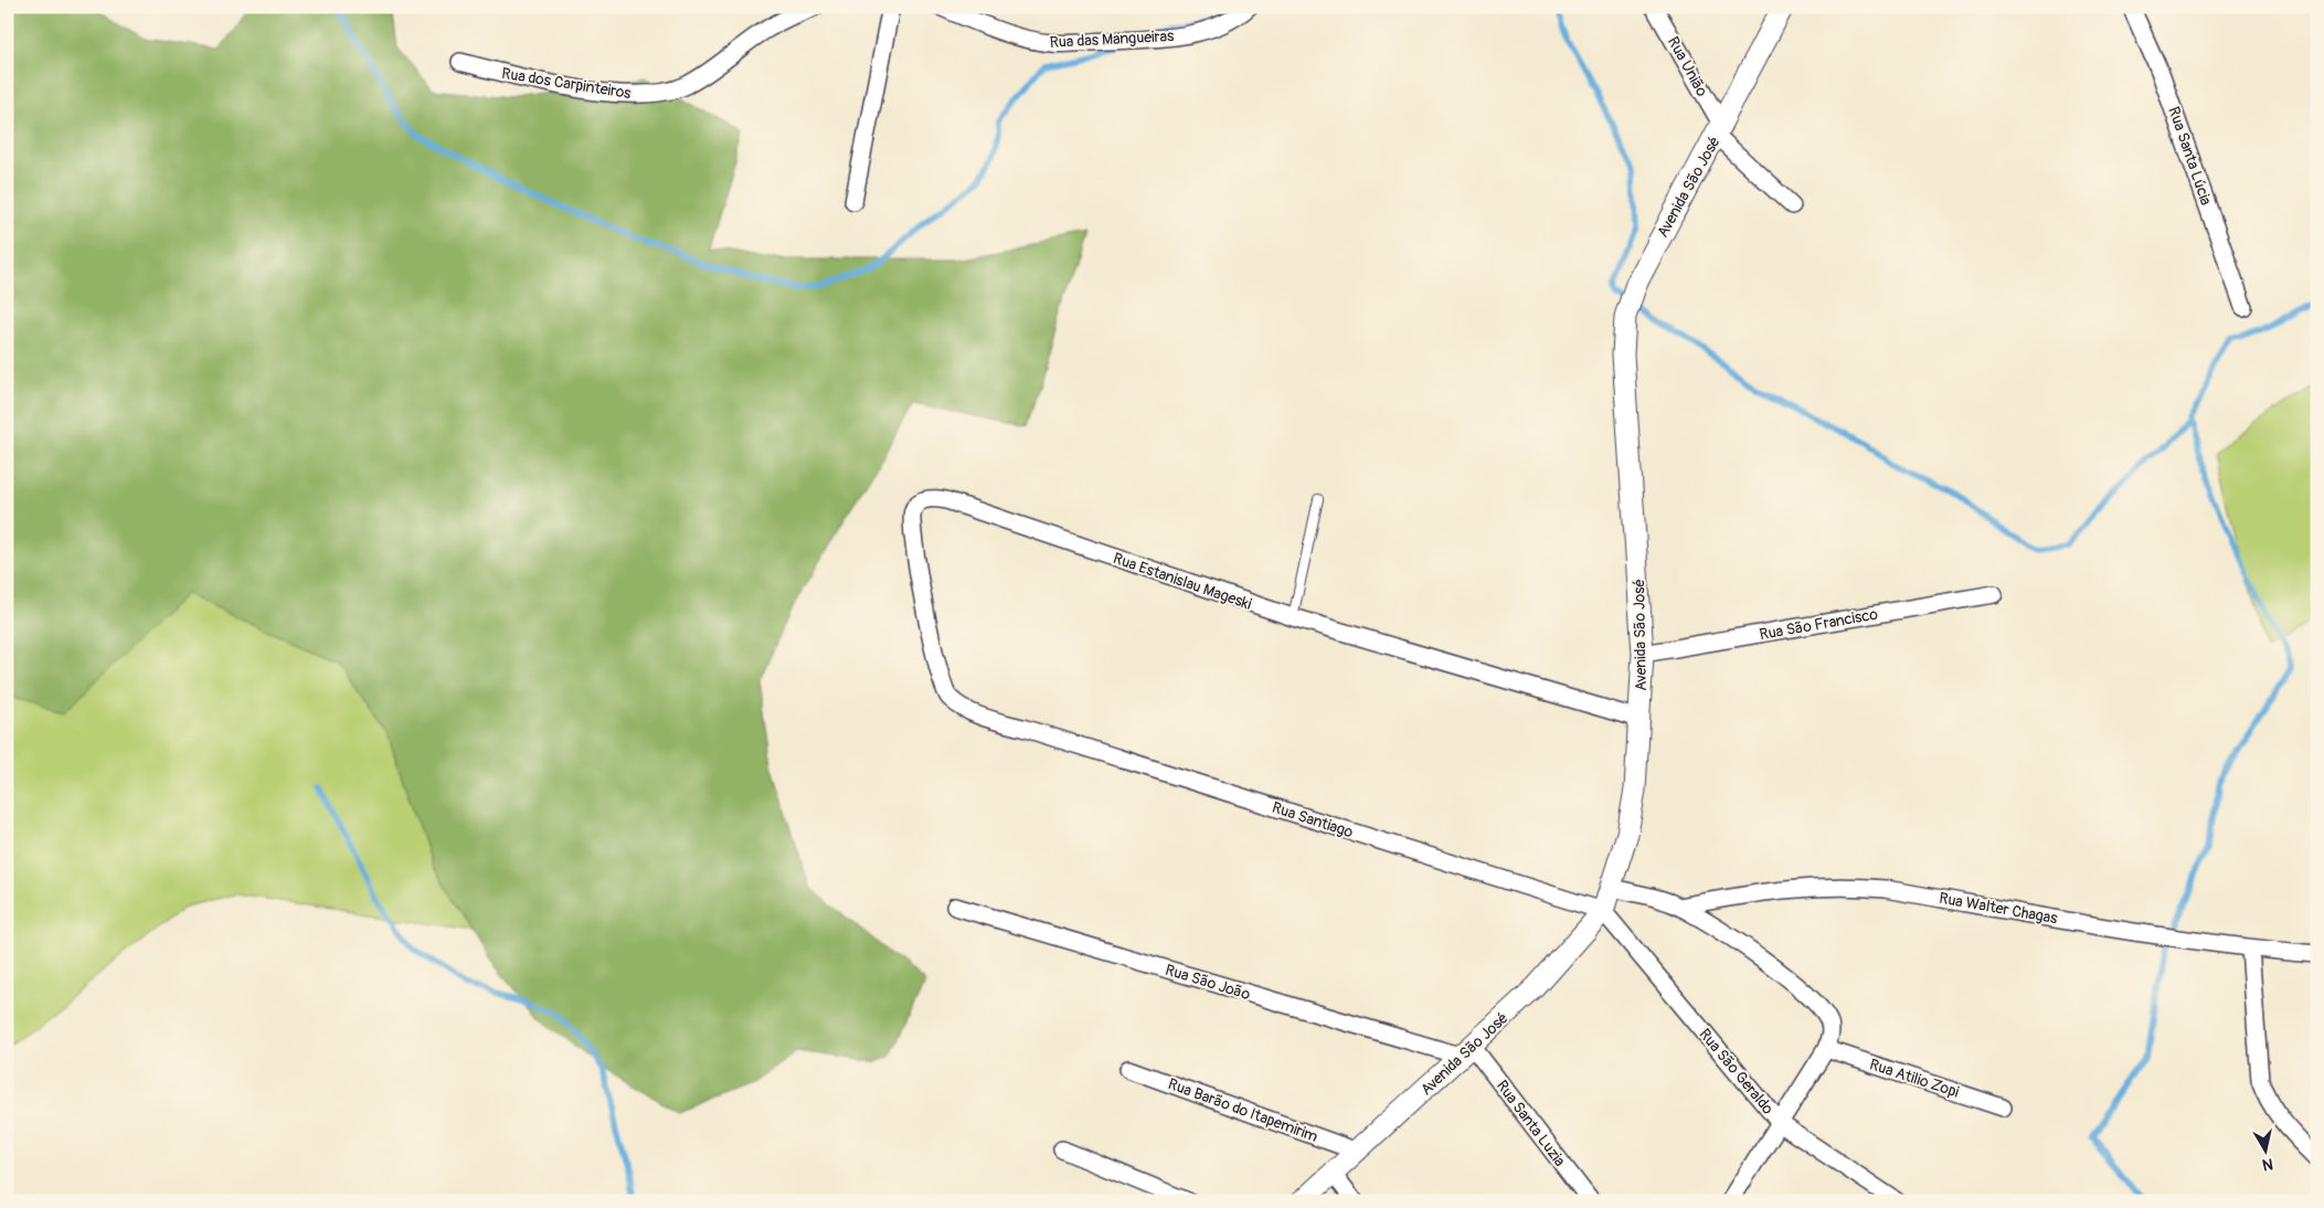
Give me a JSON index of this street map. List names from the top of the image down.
{
  "streets": {
    "street": [
      "Rua das Mangueiras",
      "Rua União",
      "Rua dos Carpinteiros",
      "Rua Santa Lúcia",
      "Avenida São José",
      "Rua Estanislau Mageski",
      "Rua São Francisco",
      "Rua Santiago",
      "Rua Walter Chagas",
      "Rua São João",
      "Rua São Geraldo",
      "Rua Atilio Zopi",
      "Rua Barão do Itapemirim",
      "Rua Santa Luzia"
    ]
  },
  "crossings": [
    ["Rua União", "Avenida São José"],
    ["Avenida São José", "Rua Estanislau Mageski"],
    ["Avenida São José", "Rua São Francisco"],
    ["Avenida São José", "Rua Santiago"],
    ["Avenida São José", "Rua São João"],
    ["Avenida São José", "Rua São Geraldo"],
    ["Avenida São José", "Rua Barão do Itapemirim"],
    ["Avenida São José", "Rua Santa Luzia"],
    ["Rua Estanislau Mageski", "Rua Santiago"],
    ["Rua Santiago", "Rua São Geraldo"],
    ["Rua São João", "Rua Santa Luzia"]
  ],
  "north": "bottom"
}
